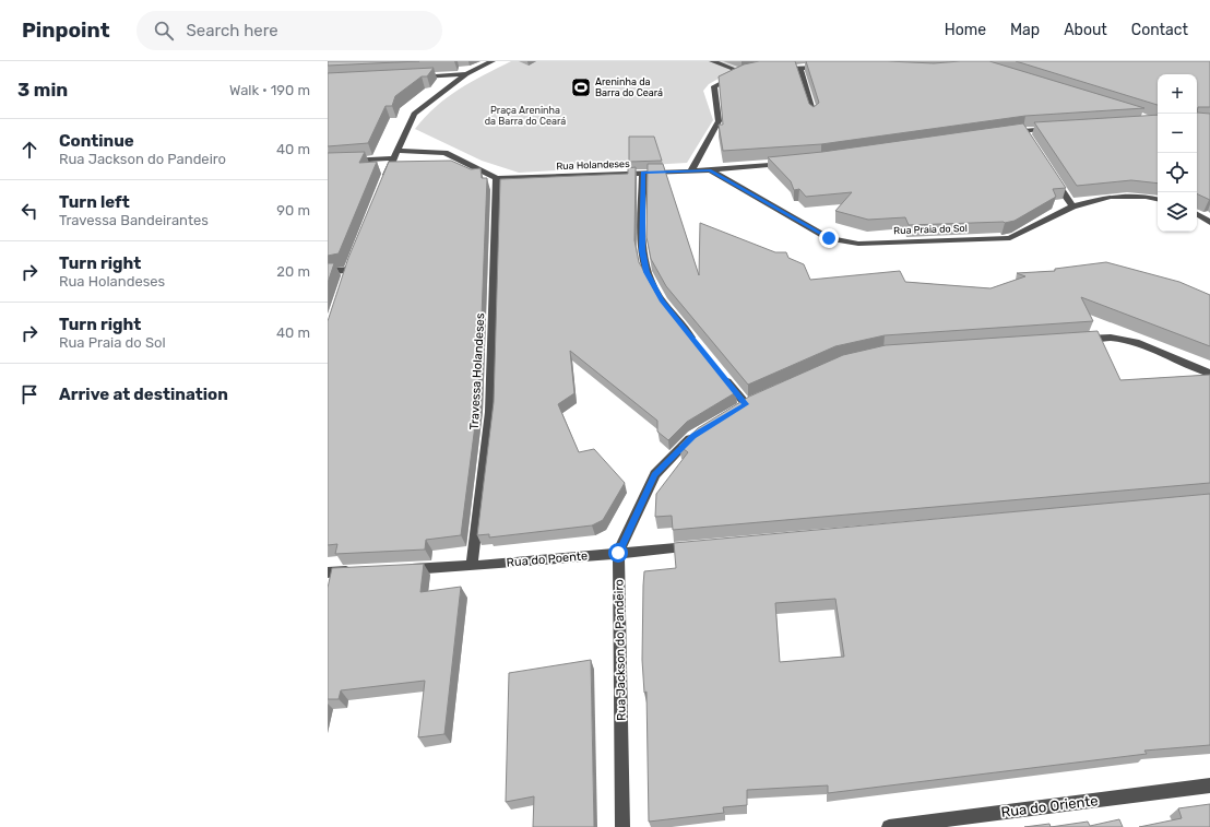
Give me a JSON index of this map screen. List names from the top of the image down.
{
  "streets": {
    "street": [
      "Rua Holandeses",
      "Rua Praia do Sol",
      "Travessa Holandeses",
      "Rua do Poente",
      "Rua Jackson do Pandeiro",
      "Rua do Oriente"
    ]
  },
  "crossings": [
    ["Rua Holandeses", "Rua Praia do Sol"],
    ["Rua Holandeses", "Travessa Holandeses"],
    ["Travessa Holandeses", "Rua do Poente"],
    ["Rua do Poente", "Rua Jackson do Pandeiro"]
  ],
  "parks": ["Praça Areninha da Barra do Ceará"],
  "places": {
    "sports": ["Areninha da Barra do Ceará"]
  },
  "page": {
    "header": "Pinpoint",
    "search": "Search here",
    "nav": [
      "Home",
      "Map",
      "About",
      "Contact"
    ],
    "heading": ["3 min", "Walk · 190 m"],
    "map_buttons": ["+", "−"],
    "list": [
      ["Continue", "Rua Jackson do Pandeiro", "40 m"],
      ["Turn left", "Travessa Bandeirantes", "90 m"],
      ["Turn right", "Rua Holandeses", "20 m"],
      ["Turn right", "Rua Praia do Sol", "40 m"],
      "Arrive at destination"
    ]
  }
}
